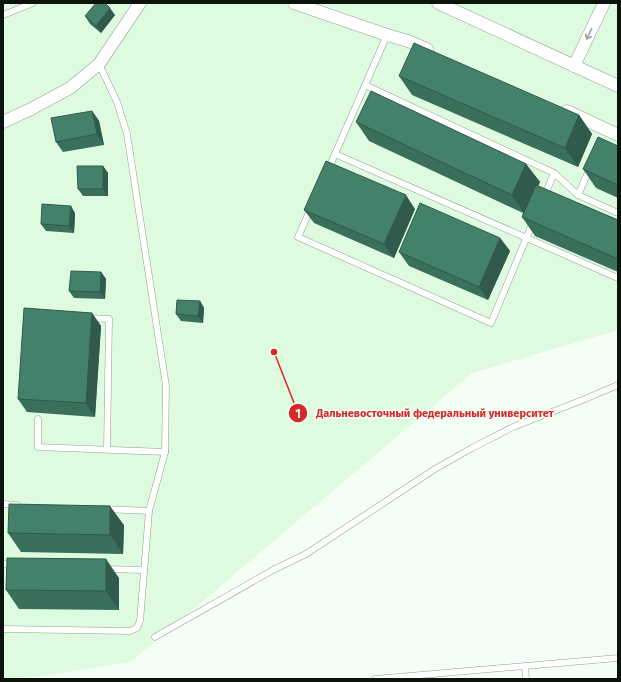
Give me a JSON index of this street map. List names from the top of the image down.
{
  "places": ["Дальневосточный федеральный университет"]
}
